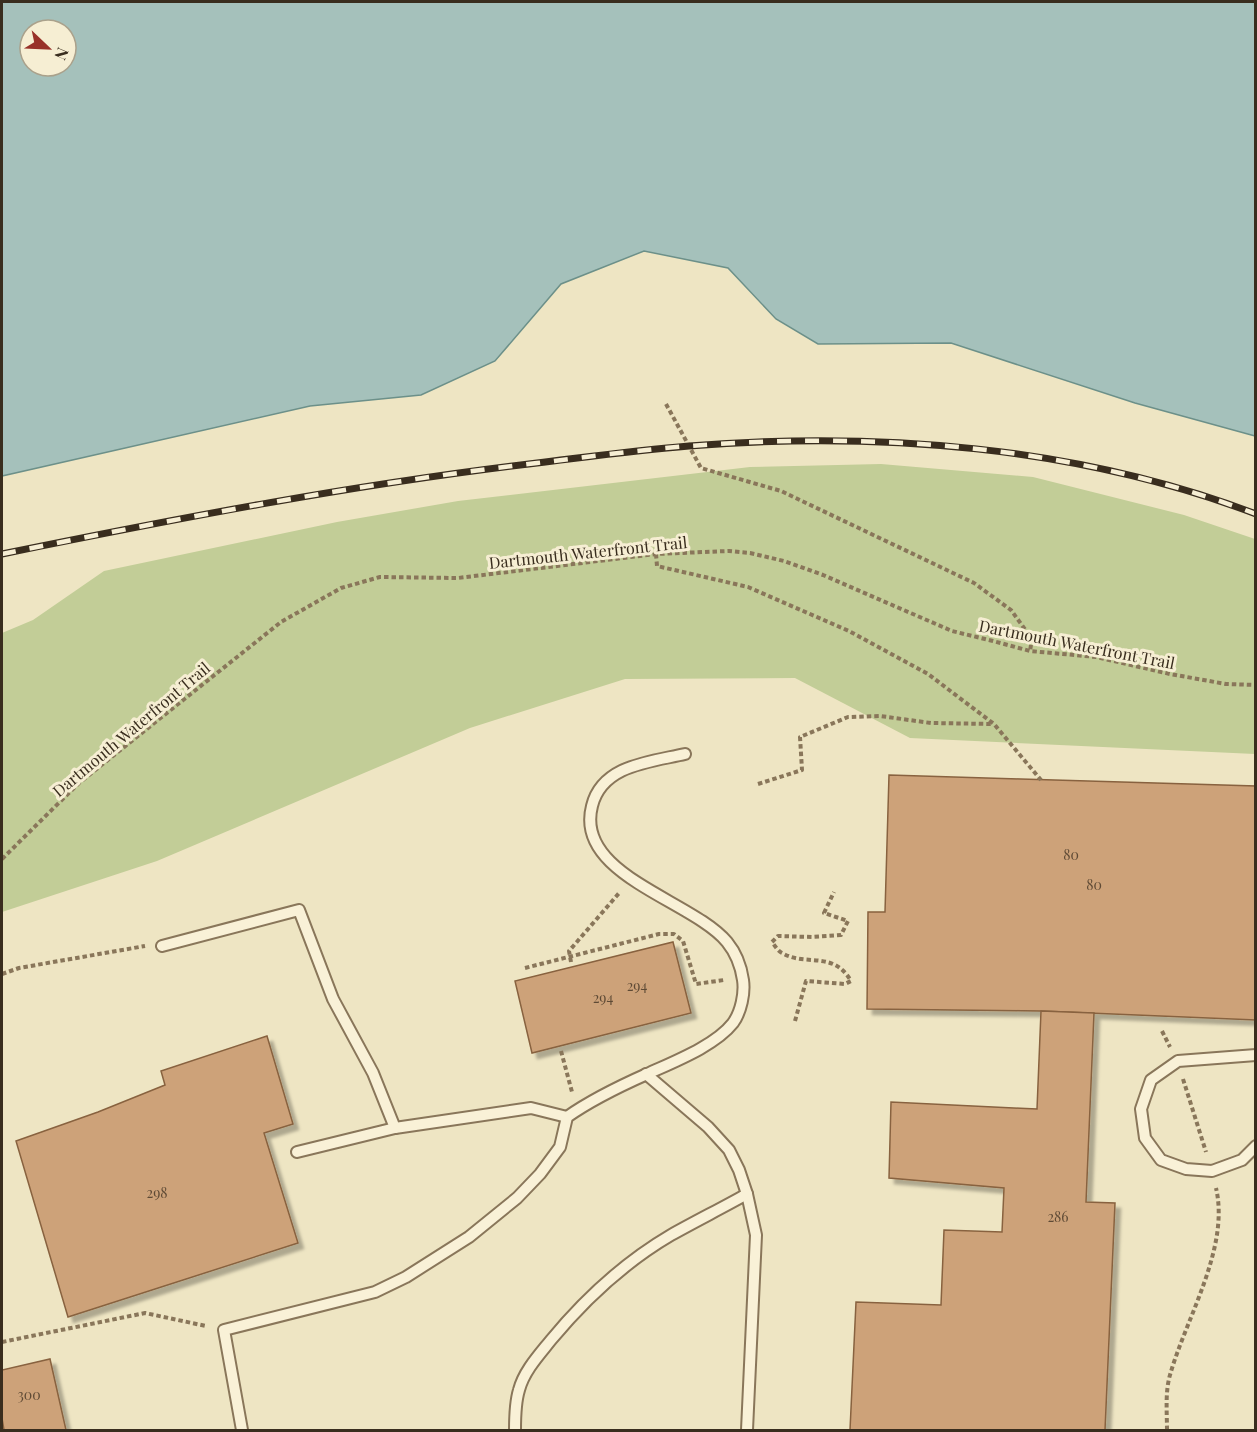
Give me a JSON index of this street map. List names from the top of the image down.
{
  "streets": {
    "path": ["Dartmouth Waterfront Trail"]
  },
  "house_numbers": [
    "80",
    "80",
    "294",
    "294",
    "298",
    "286",
    "300"
  ],
  "north": "bottom right"
}
